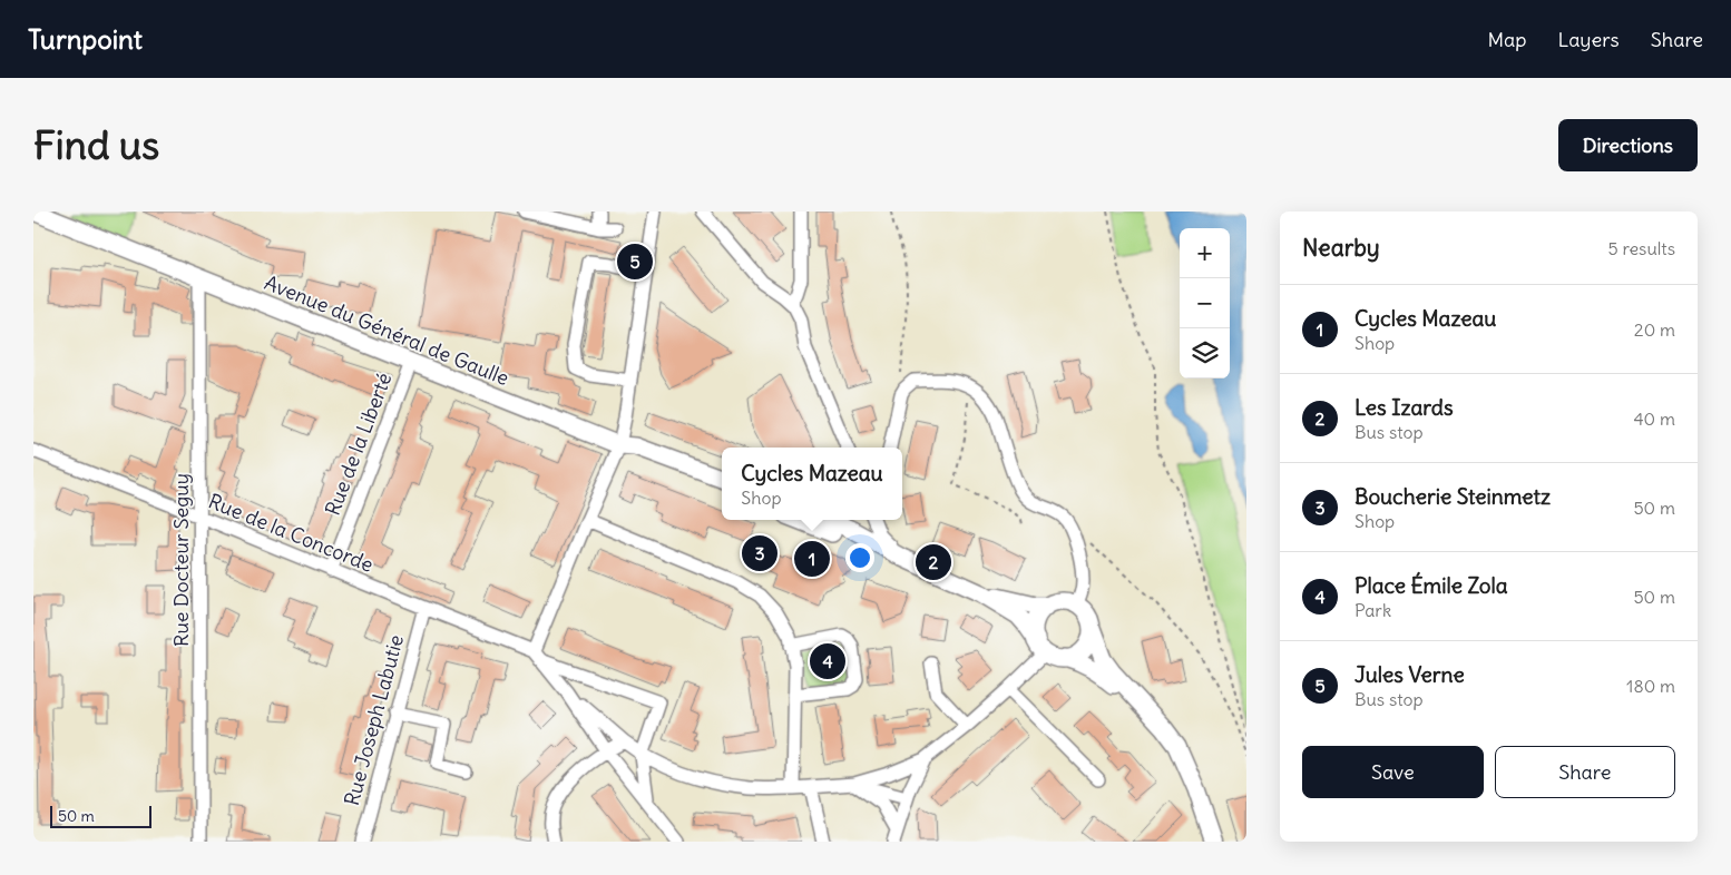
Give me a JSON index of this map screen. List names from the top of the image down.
{
  "streets": {
    "main road": ["Avenue du Général de Gaulle"],
    "street": [
      "Rue de la Liberté",
      "Rue de la Concorde",
      "Rue Docteur Seguy",
      "Rue Joseph Labutie"
    ]
  },
  "crossings": [
    ["Avenue du Général de Gaulle", "Rue de la Liberté"],
    ["Avenue du Général de Gaulle", "Rue Docteur Seguy"],
    ["Rue de la Liberté", "Rue de la Concorde"],
    ["Rue de la Concorde", "Rue Docteur Seguy"],
    ["Rue de la Concorde", "Rue Joseph Labutie"]
  ],
  "scale_bar": "50 m",
  "page": {
    "header": "Turnpoint",
    "nav": ["Map", "Layers", "Share"],
    "buttons": [
      "Directions",
      ["Save", "Share"]
    ],
    "title": "Find us",
    "heading": ["Nearby", "5 results"],
    "map_buttons": ["+", "−"],
    "pins": [
      "5",
      "3",
      "1",
      "2",
      "4"
    ],
    "list": [
      {
        "mark": "1",
        "name": "Cycles Mazeau",
        "note": "Shop",
        "value": "20 m"
      },
      {
        "mark": "2",
        "name": "Les Izards",
        "note": "Bus stop",
        "value": "40 m"
      },
      {
        "mark": "3",
        "name": "Boucherie Steinmetz",
        "note": "Shop",
        "value": "50 m"
      },
      {
        "mark": "4",
        "name": "Place Émile Zola",
        "note": "Park",
        "value": "50 m"
      },
      {
        "mark": "5",
        "name": "Jules Verne",
        "note": "Bus stop",
        "value": "180 m"
      }
    ],
    "popup": ["Cycles Mazeau", "Shop"],
    "scale": "50 m"
  }
}
